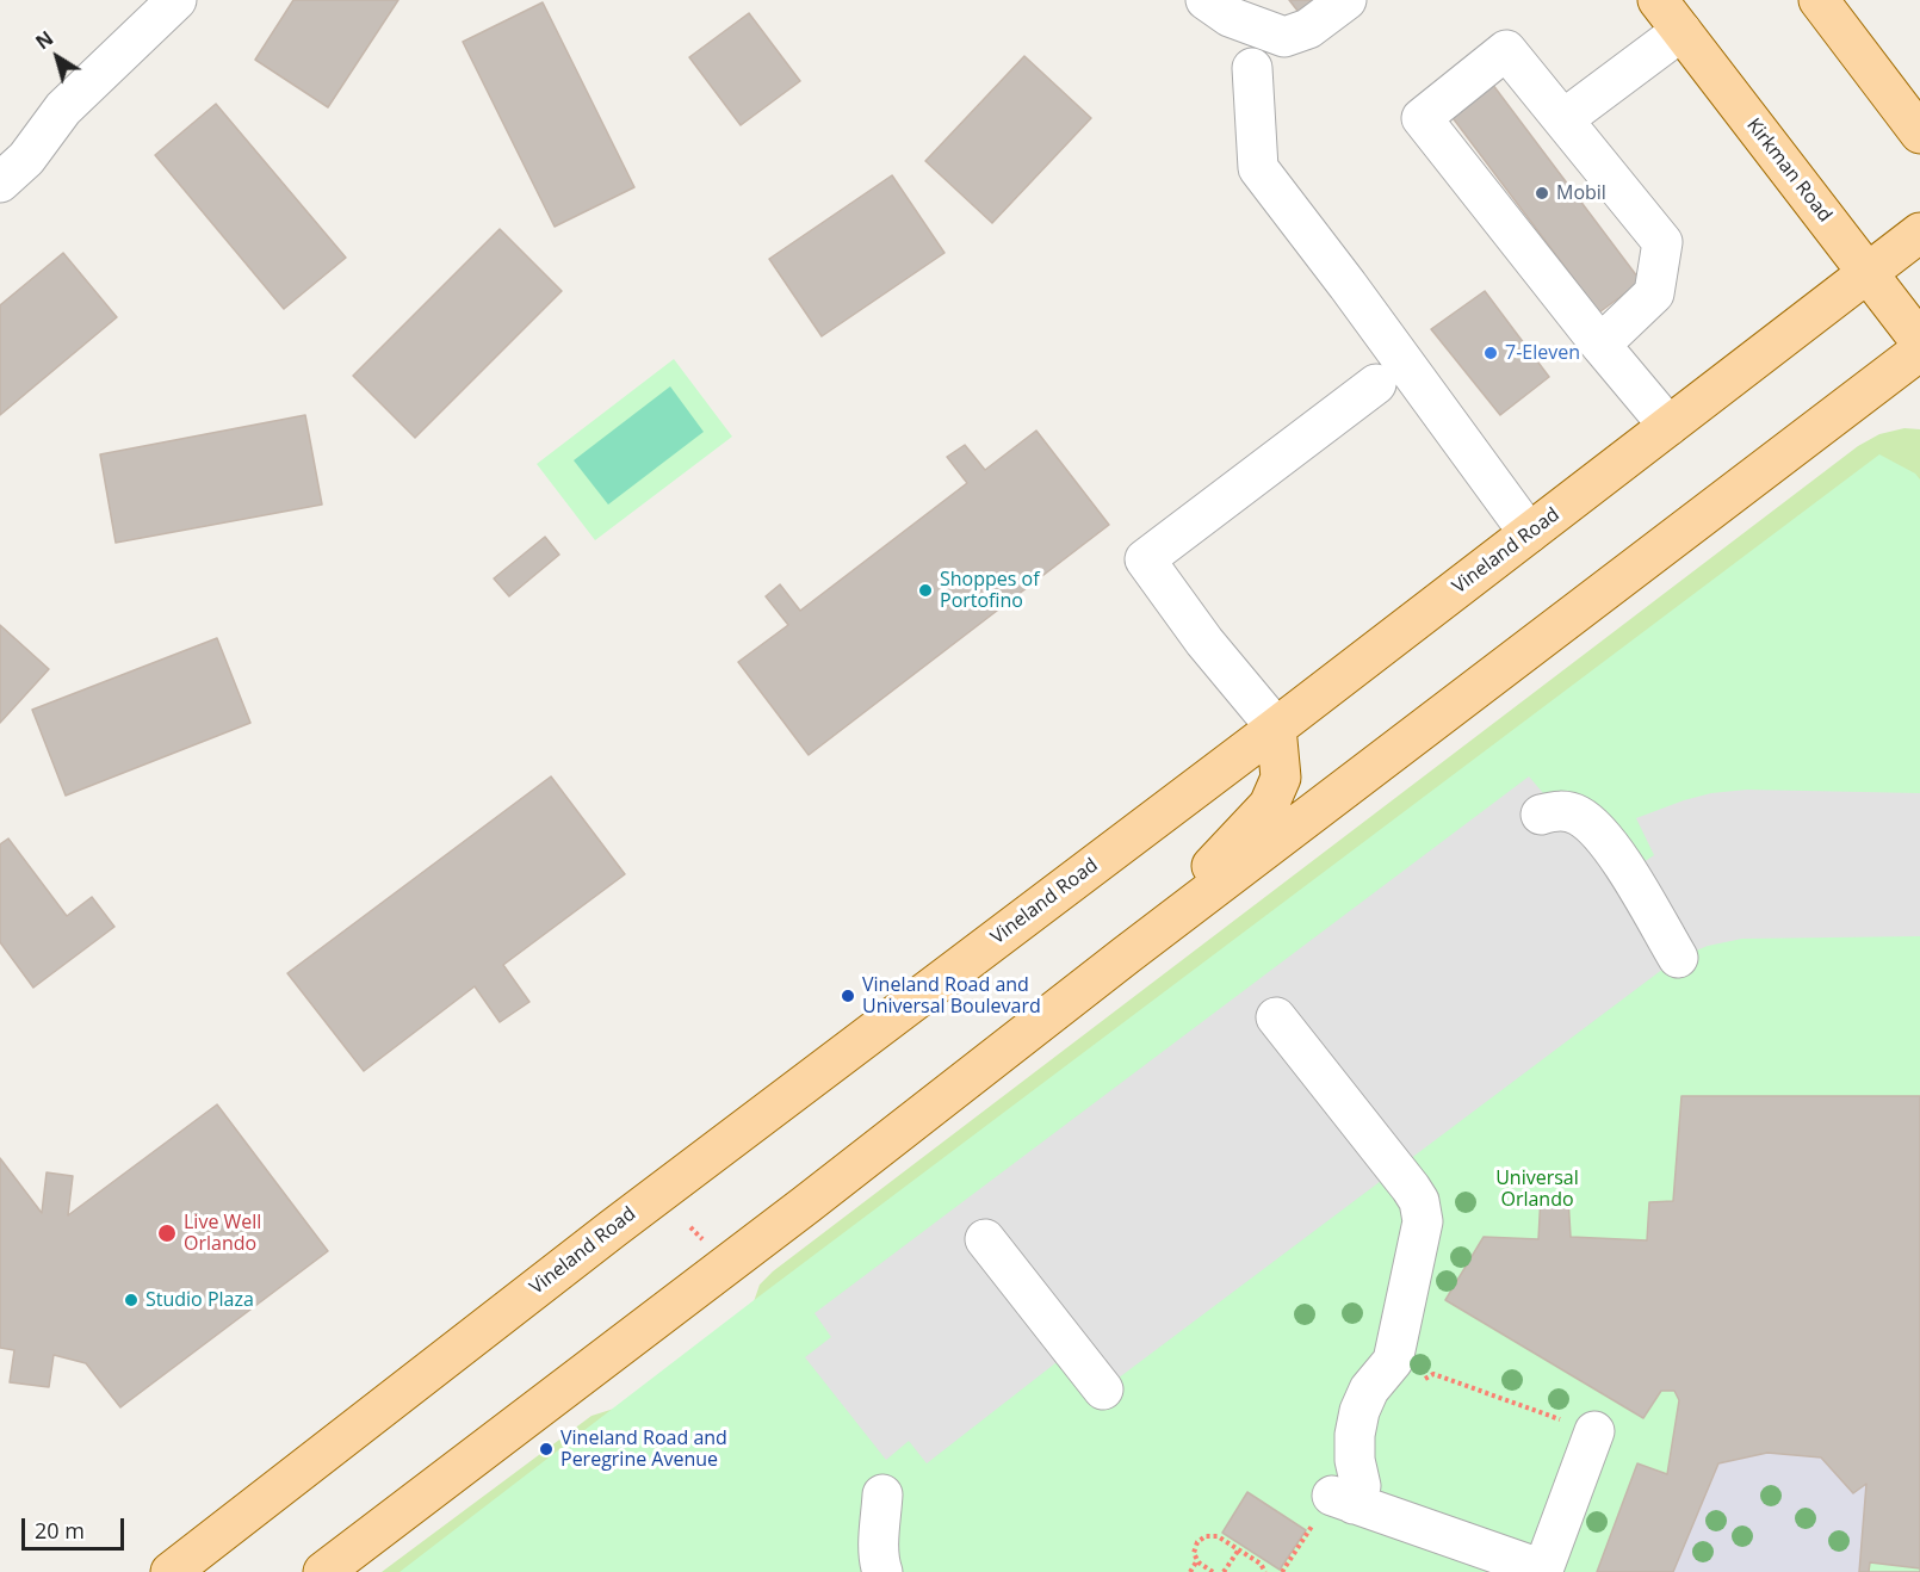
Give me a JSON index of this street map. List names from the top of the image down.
{
  "streets": {
    "main road": ["Kirkman Road", "Vineland Road"]
  },
  "crossings": [
    ["Kirkman Road", "Vineland Road"]
  ],
  "parks": ["Universal Orlando"],
  "places": [
    "Mobil",
    "7-Eleven",
    "Shoppes of Portofino",
    "Vineland Road and Universal Boulevard",
    "Live Well Orlando",
    "Studio Plaza",
    "Vineland Road and Peregrine Avenue"
  ],
  "scale_bar": "20 m",
  "north": "top left"
}
